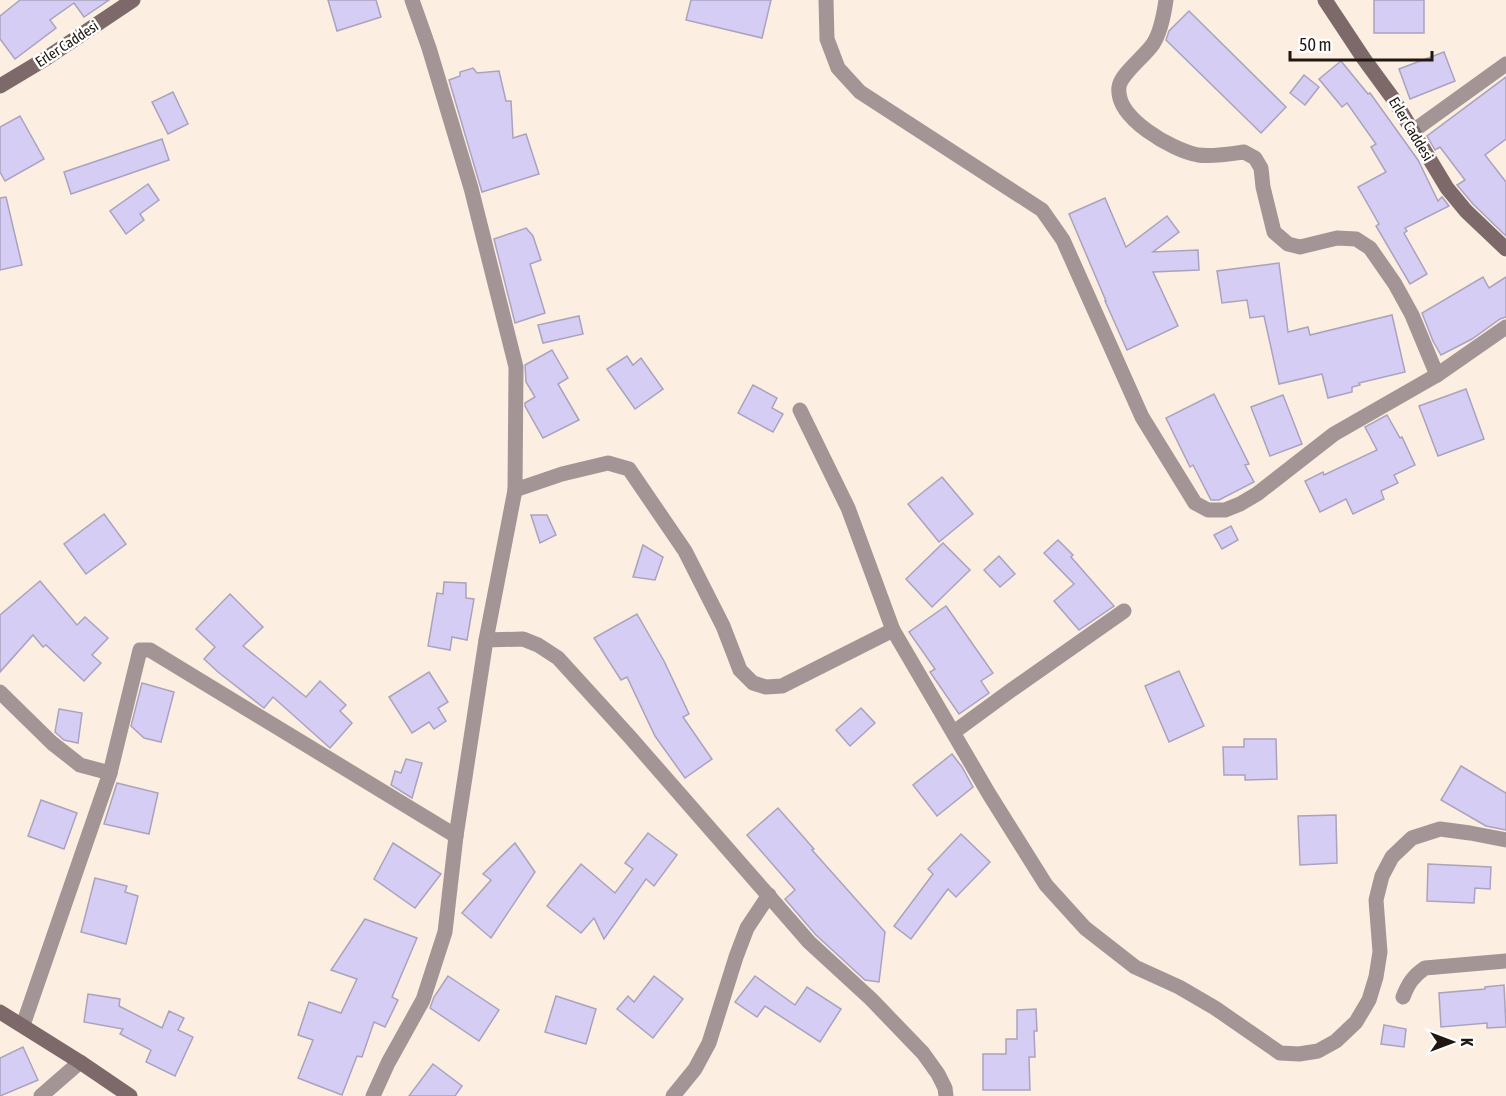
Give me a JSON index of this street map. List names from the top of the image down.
{
  "streets": {
    "street": ["Erler Caddesi"]
  },
  "scale_bar": "50 m",
  "north": "right"
}
